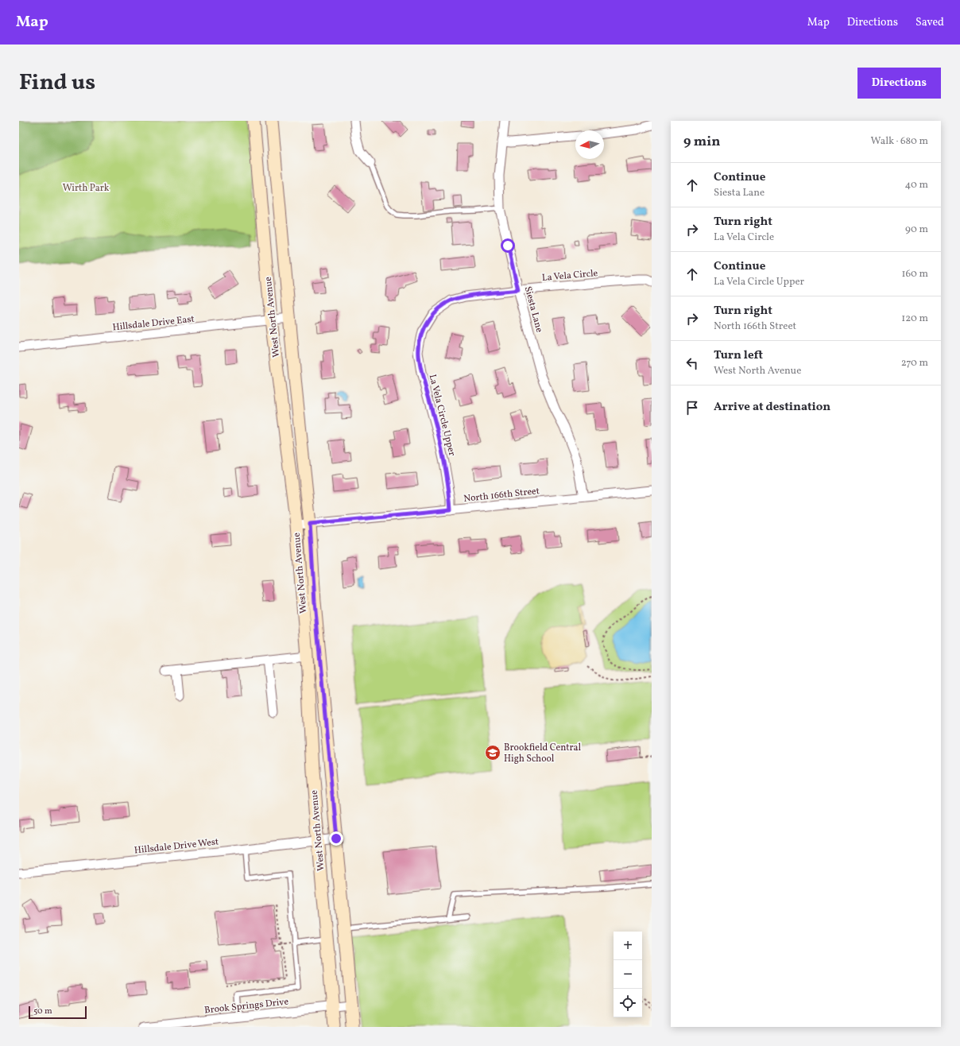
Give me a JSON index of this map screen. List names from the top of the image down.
{
  "streets": {
    "main road": ["West North Avenue"],
    "street": [
      "La Vela Circle",
      "Siesta Lane",
      "Hillsdale Drive East",
      "La Vela Circle Upper",
      "North 166th Street",
      "Hillsdale Drive West",
      "Brook Springs Drive"
    ]
  },
  "crossings": [
    ["La Vela Circle", "Siesta Lane"],
    ["La Vela Circle", "La Vela Circle Upper"],
    ["Siesta Lane", "North 166th Street"],
    ["West North Avenue", "Hillsdale Drive East"],
    ["West North Avenue", "North 166th Street"],
    ["West North Avenue", "Hillsdale Drive West"],
    ["West North Avenue", "Brook Springs Drive"],
    ["La Vela Circle Upper", "North 166th Street"]
  ],
  "parks": ["Wirth Park"],
  "places": {
    "school or university": ["Brookfield Central High School"]
  },
  "scale_bar": "50 m",
  "north": "left",
  "page": {
    "header": "Map",
    "nav": ["Map", "Directions", "Saved"],
    "title": "Find us",
    "buttons": "Directions",
    "heading": ["9 min", "Walk · 680 m"],
    "list": [
      ["Continue", "Siesta Lane", "40 m"],
      ["Turn right", "La Vela Circle", "90 m"],
      ["Continue", "La Vela Circle Upper", "160 m"],
      ["Turn right", "North 166th Street", "120 m"],
      ["Turn left", "West North Avenue", "270 m"],
      "Arrive at destination"
    ],
    "map_buttons": ["+", "−"],
    "scale": "50 m"
  }
}
